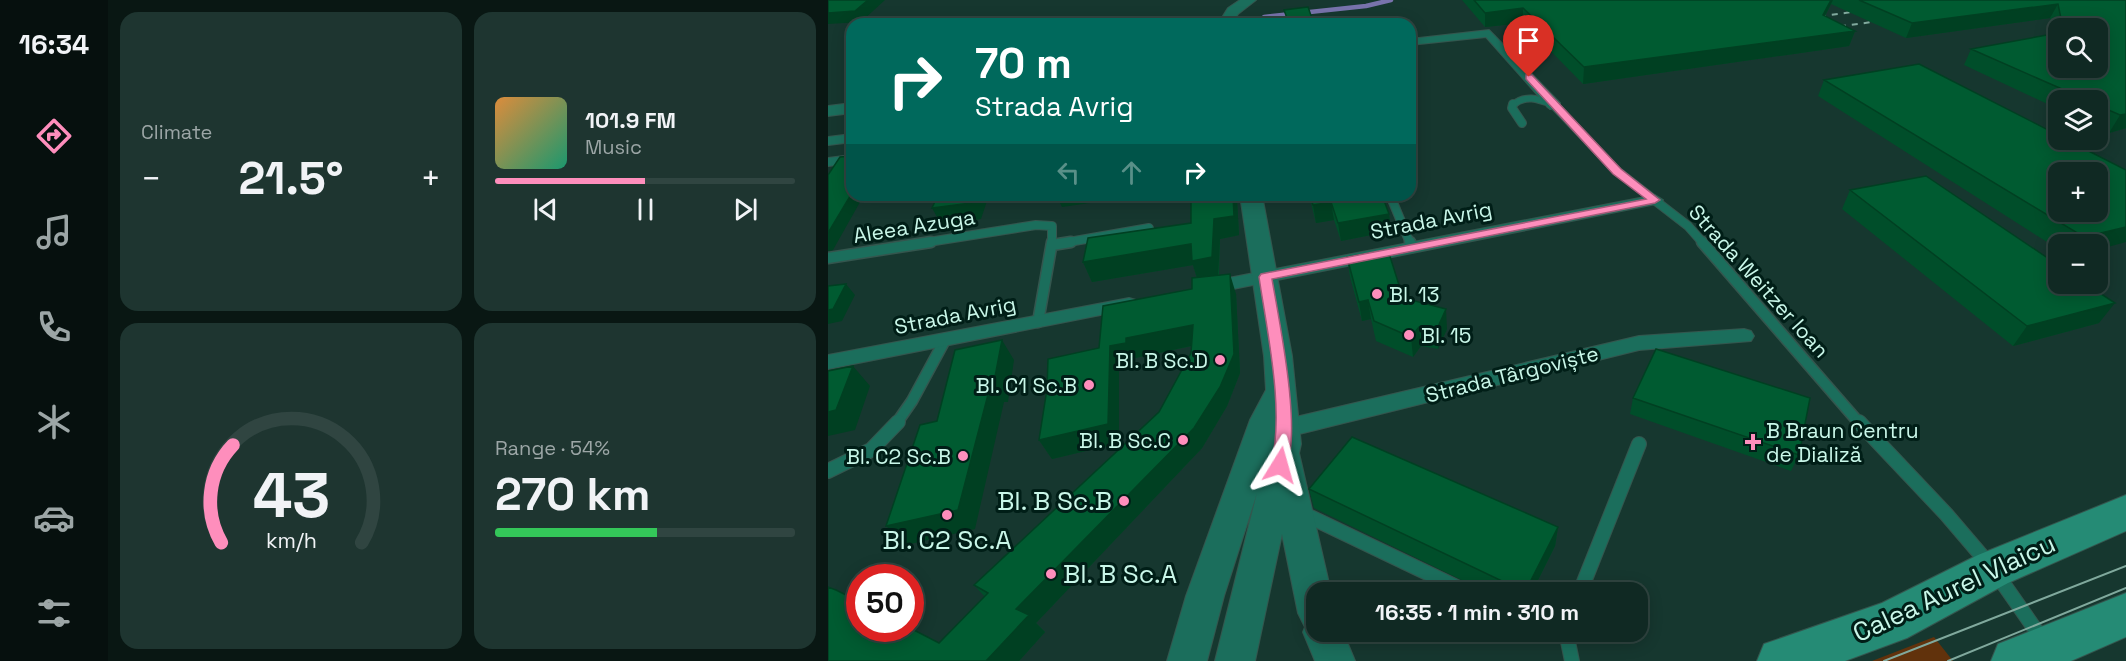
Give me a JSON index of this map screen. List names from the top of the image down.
{
  "streets": {
    "main road": ["Calea Aurel Vlaicu"],
    "street": ["Strada Avrig", "Strada Weitzer Ioan", "Strada Târgoviște"],
    "lane": ["Aleea Azuga"]
  },
  "crossings": [
    ["Strada Avrig", "Strada Weitzer Ioan"],
    ["Strada Weitzer Ioan", "Calea Aurel Vlaicu"]
  ],
  "places": {
    "other": [
      "Bl. 13",
      "Bl. 15",
      "Bl. B Sc.D",
      "Bl. C1 Sc.B",
      "Bl. B Sc.C",
      "Bl. C2 Sc.B",
      "Bl. B Sc.B",
      "Bl. C2 Sc.A",
      "Bl. B Sc.A"
    ],
    "health": ["B Braun Centru de Dializă"]
  },
  "page": {
    "tabs": "16:34",
    "tile": [
      "Climate",
      ["Range · 54%", "270 km"]
    ],
    "map_buttons": ["+", "−"],
    "turn": ["70 m", "Strada Avrig"],
    "song": ["101.9 FM", "Music"],
    "heat": ["−", "21.5°", "+"],
    "limit": "50",
    "trip": "16:35 · 1 min · 310 m",
    "gauge": ["43", "km/h"]
  }
}
